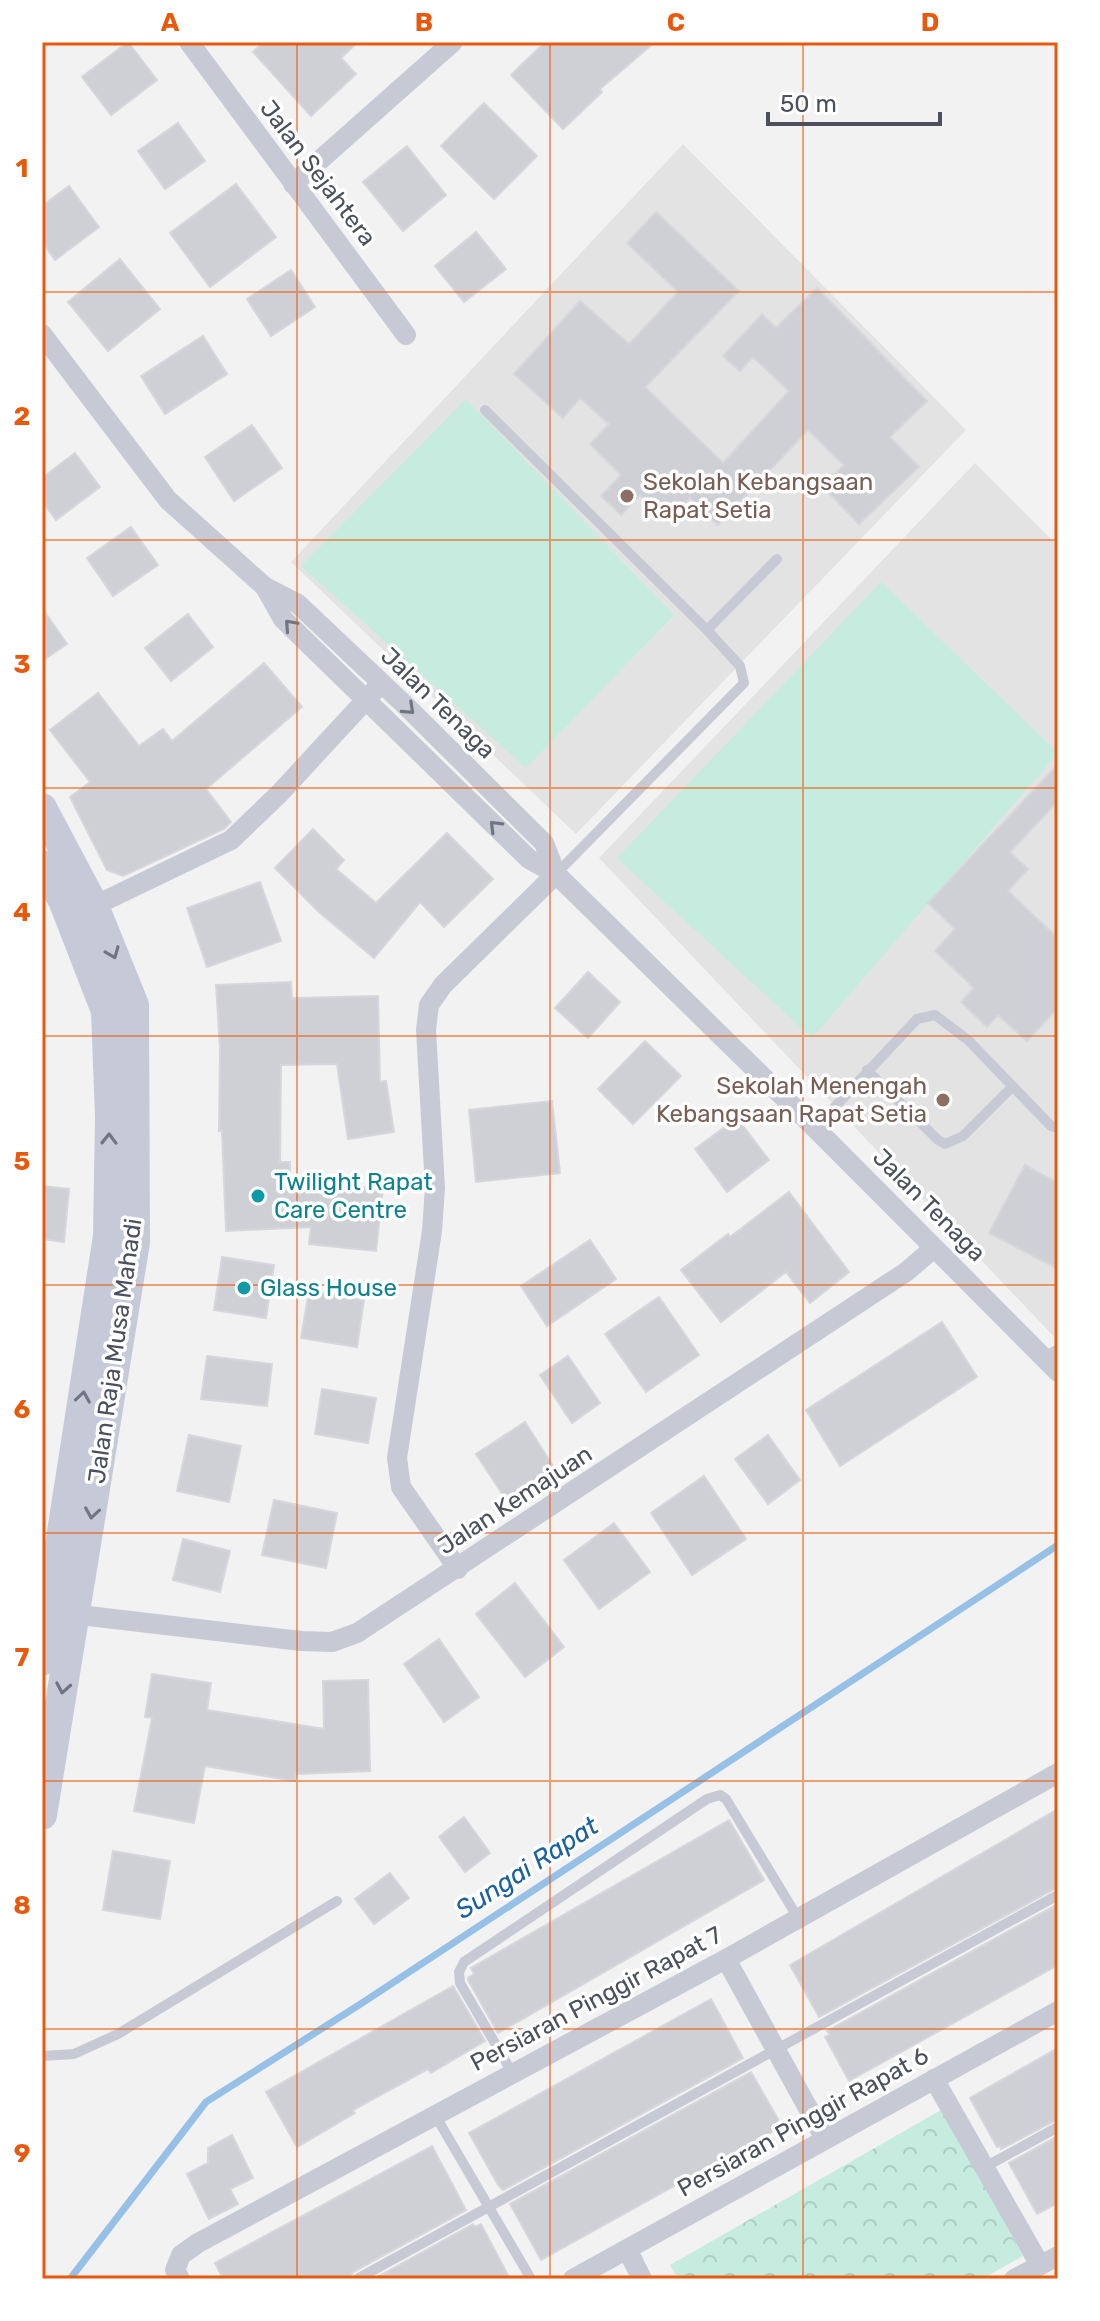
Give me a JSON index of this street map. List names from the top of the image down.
{
  "streets": {
    "main road": ["Jalan Raja Musa Mahadi"],
    "street": [
      "Jalan Sejahtera",
      "Jalan Tenaga",
      "Jalan Kemajuan",
      "Persiaran Pinggir Rapat 7",
      "Persiaran Pinggir Rapat 6"
    ]
  },
  "crossings": [
    ["Jalan Tenaga", "Jalan Kemajuan"],
    ["Jalan Raja Musa Mahadi", "Jalan Kemajuan"]
  ],
  "water": ["Sungai Rapat"],
  "places": [
    "Sekolah Kebangsaan Rapat Setia",
    "Sekolah Menengah Kebangsaan Rapat Setia",
    "Twilight Rapat Care Centre",
    "Glass House"
  ],
  "scale_bar": "50 m",
  "grid": {
    "columns": [
      "A",
      "B",
      "C",
      "D"
    ],
    "rows": [
      "1",
      "2",
      "3",
      "4",
      "5",
      "6",
      "7",
      "8",
      "9"
    ]
  }
}
